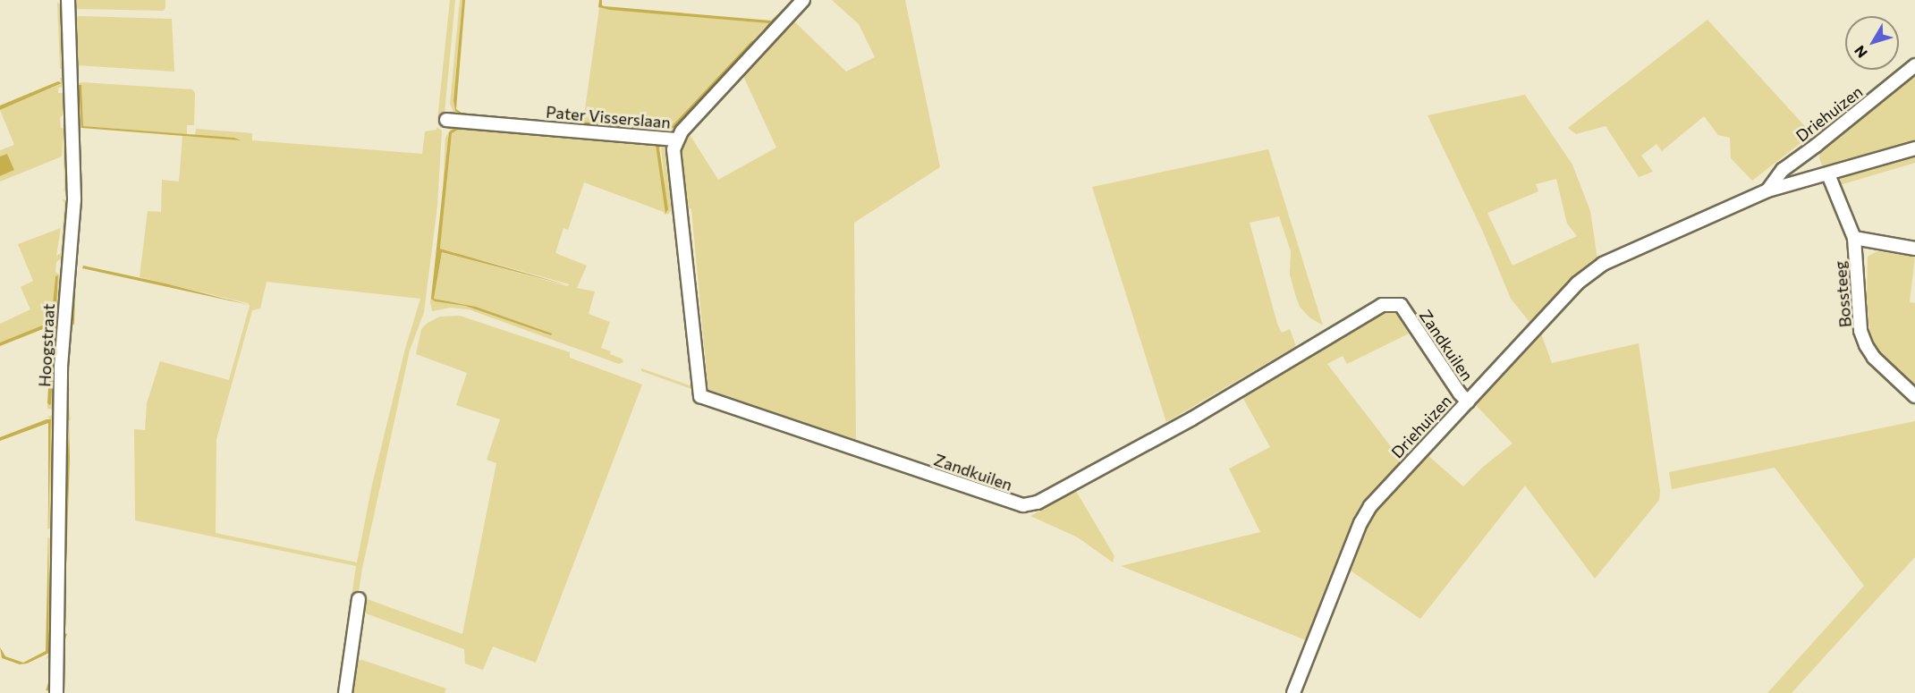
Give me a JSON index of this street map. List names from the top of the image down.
{
  "streets": {
    "street": [
      "Driehuizen",
      "Pater Visserslaan",
      "Bossteeg",
      "Hoogstraat",
      "Zandkuilen"
    ]
  },
  "crossings": [
    ["Driehuizen", "Bossteeg"],
    ["Driehuizen", "Zandkuilen"],
    ["Pater Visserslaan", "Zandkuilen"]
  ],
  "north": "bottom left"
}
